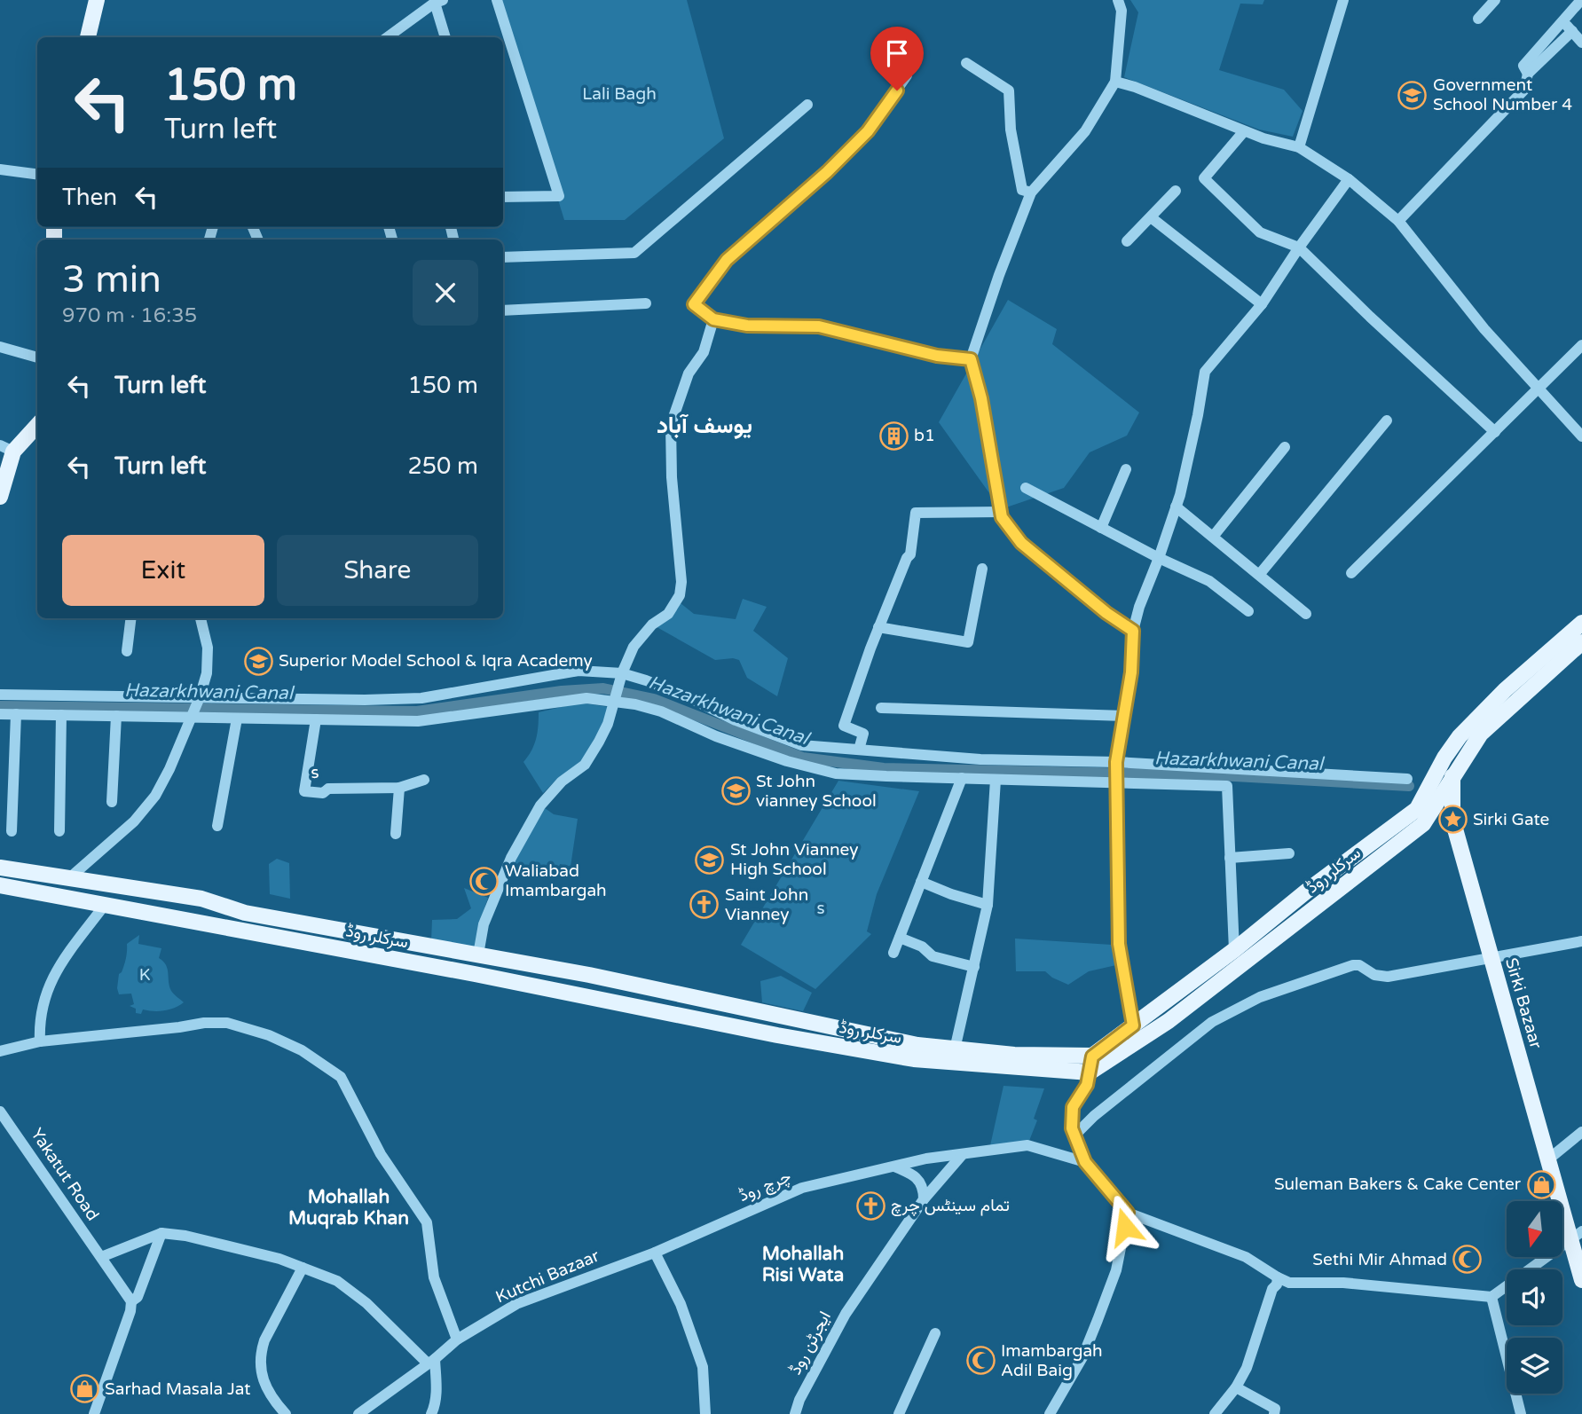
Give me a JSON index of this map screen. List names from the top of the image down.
{
  "streets": {
    "main road": ["سرکلر روڈ", "Sirki Bazaar"],
    "street": [
      "s",
      "Yakatut Road",
      "چرچ روڈ",
      "Kutchi Bazaar",
      "ایجرٹن روڈ"
    ]
  },
  "crossings": [
    ["سرکلر روڈ", "Sirki Bazaar"],
    ["چرچ روڈ", "Kutchi Bazaar"]
  ],
  "districts": ["یوسف آباد", "Mohallah Muqrab Khan", "Mohallah Risi Wata"],
  "water": ["Hazarkhwani Canal"],
  "parks": ["Lali Bagh", "s", "K"],
  "places": {
    "school or university": [
      "Government School Number 4",
      "Superior Model School & Iqra Academy",
      "St John vianney School",
      "St John Vianney High School"
    ],
    "building": ["b1"],
    "place": ["Sirki Gate"],
    "mosque": ["Waliabad Imambargah", "Sethi Mir Ahmad", "Imambargah Adil Baig"],
    "church": ["Saint John Vianney", "تمام سینٹس چرچ"],
    "shop": ["Suleman Bakers & Cake Center", "Sarhad Masala Jat"]
  },
  "north": "bottom",
  "page": {
    "turn": ["150 m", "Turn left"],
    "then": "Then",
    "heading": ["3 min", "970 m · 16:35"],
    "list": [
      {
        "name": "Turn left",
        "value": "150 m"
      },
      {
        "name": "Turn left",
        "value": "250 m"
      }
    ],
    "buttons": ["Exit", "Share"]
  }
}
